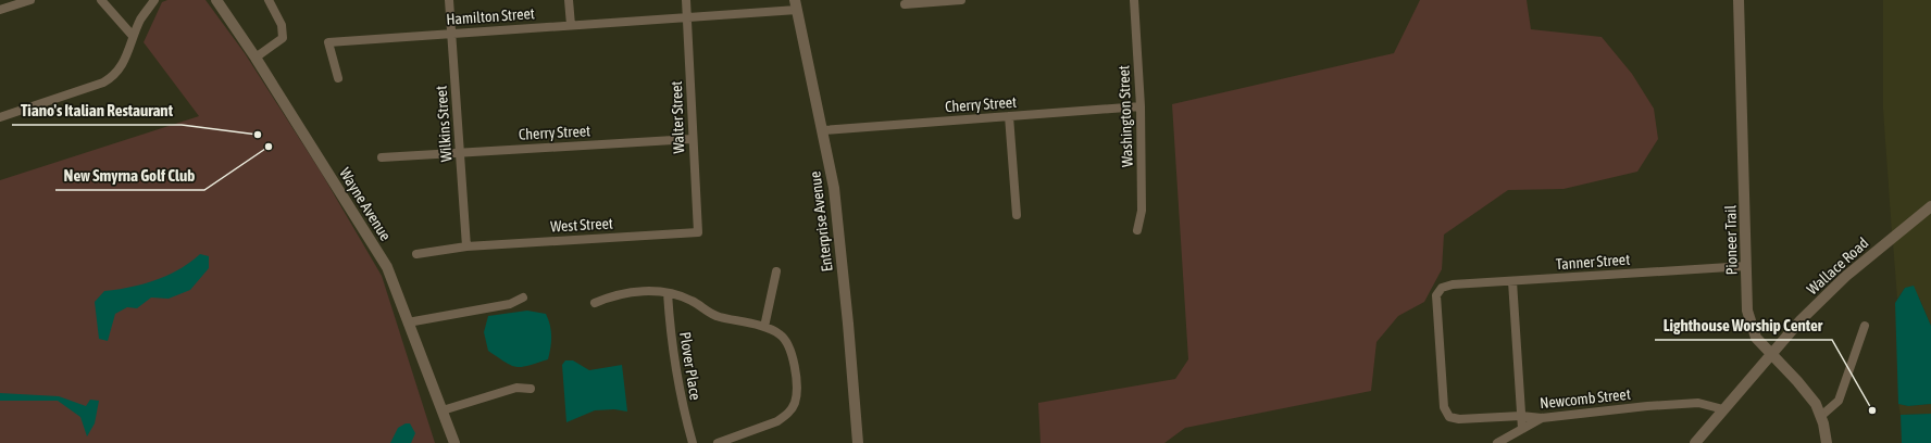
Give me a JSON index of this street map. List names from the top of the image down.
{
  "streets": {
    "street": [
      "Hamilton Street",
      "Cherry Street",
      "Washington Street",
      "Walter Street",
      "Wilkins Street",
      "Wayne Avenue",
      "Enterprise Avenue",
      "West Street",
      "Pioneer Trail",
      "Tanner Street",
      "Wallace Road",
      "Plover Place",
      "Newcomb Street"
    ]
  },
  "crossings": [
    ["Hamilton Street", "Walter Street"],
    ["Hamilton Street", "Wilkins Street"],
    ["Hamilton Street", "Enterprise Avenue"],
    ["Cherry Street", "Washington Street"],
    ["Cherry Street", "Walter Street"],
    ["Cherry Street", "Wilkins Street"],
    ["Cherry Street", "Enterprise Avenue"],
    ["Walter Street", "West Street"],
    ["Wilkins Street", "West Street"],
    ["Pioneer Trail", "Tanner Street"],
    ["Pioneer Trail", "Wallace Road"],
    ["Tanner Street", "Newcomb Street"]
  ],
  "places": ["Tiano's Italian Restaurant", "New Smyrna Golf Club", "Lighthouse Worship Center"]
}
